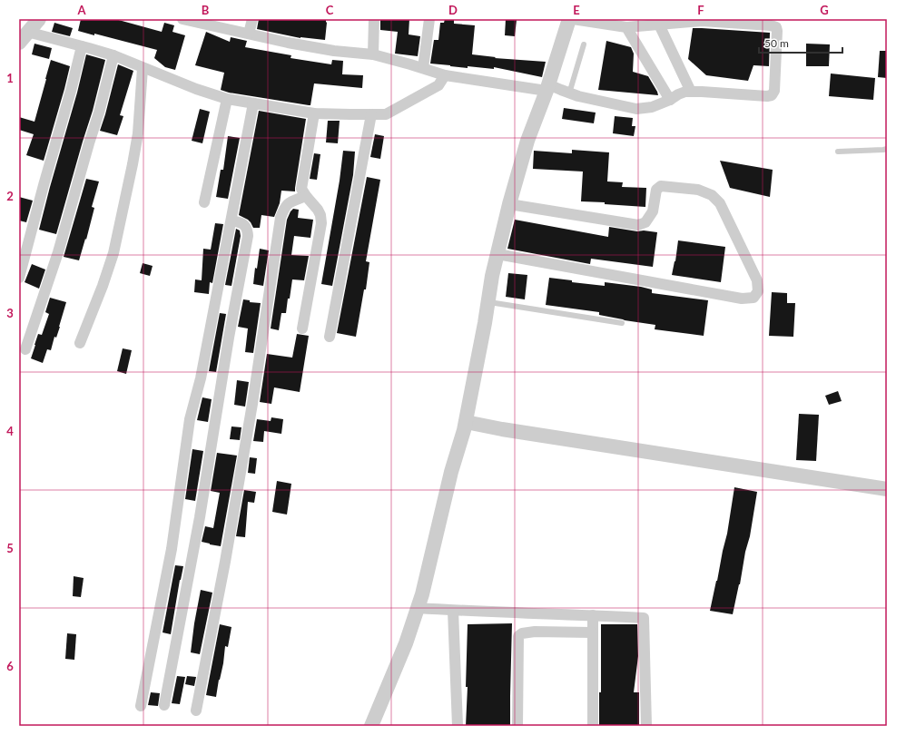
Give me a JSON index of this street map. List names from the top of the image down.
{
  "scale_bar": "50 m",
  "grid": {
    "columns": [
      "A",
      "B",
      "C",
      "D",
      "E",
      "F",
      "G"
    ],
    "rows": [
      "1",
      "2",
      "3",
      "4",
      "5",
      "6"
    ]
  }
}
